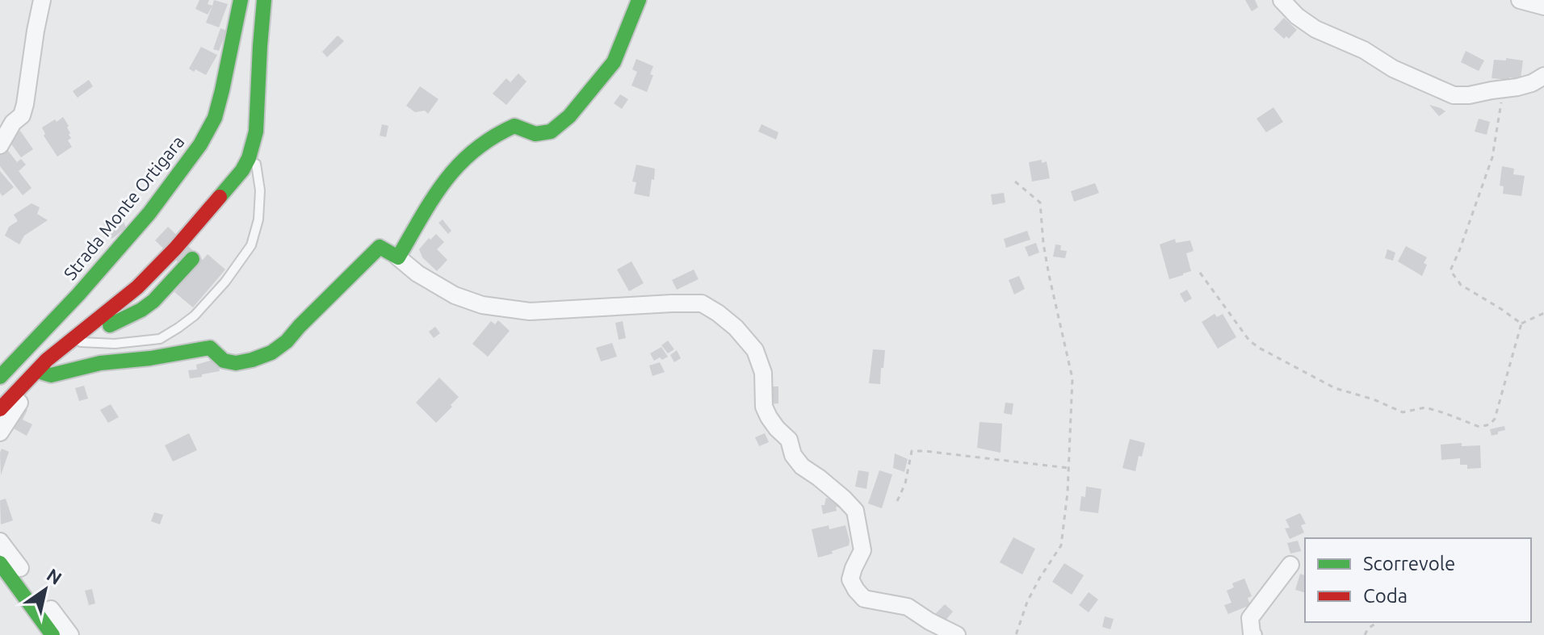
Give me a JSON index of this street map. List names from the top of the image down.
{
  "streets": {
    "main road": ["Strada Monte Ortigara"]
  },
  "legend": ["Scorrevole", "Coda"],
  "north": "top right"
}
